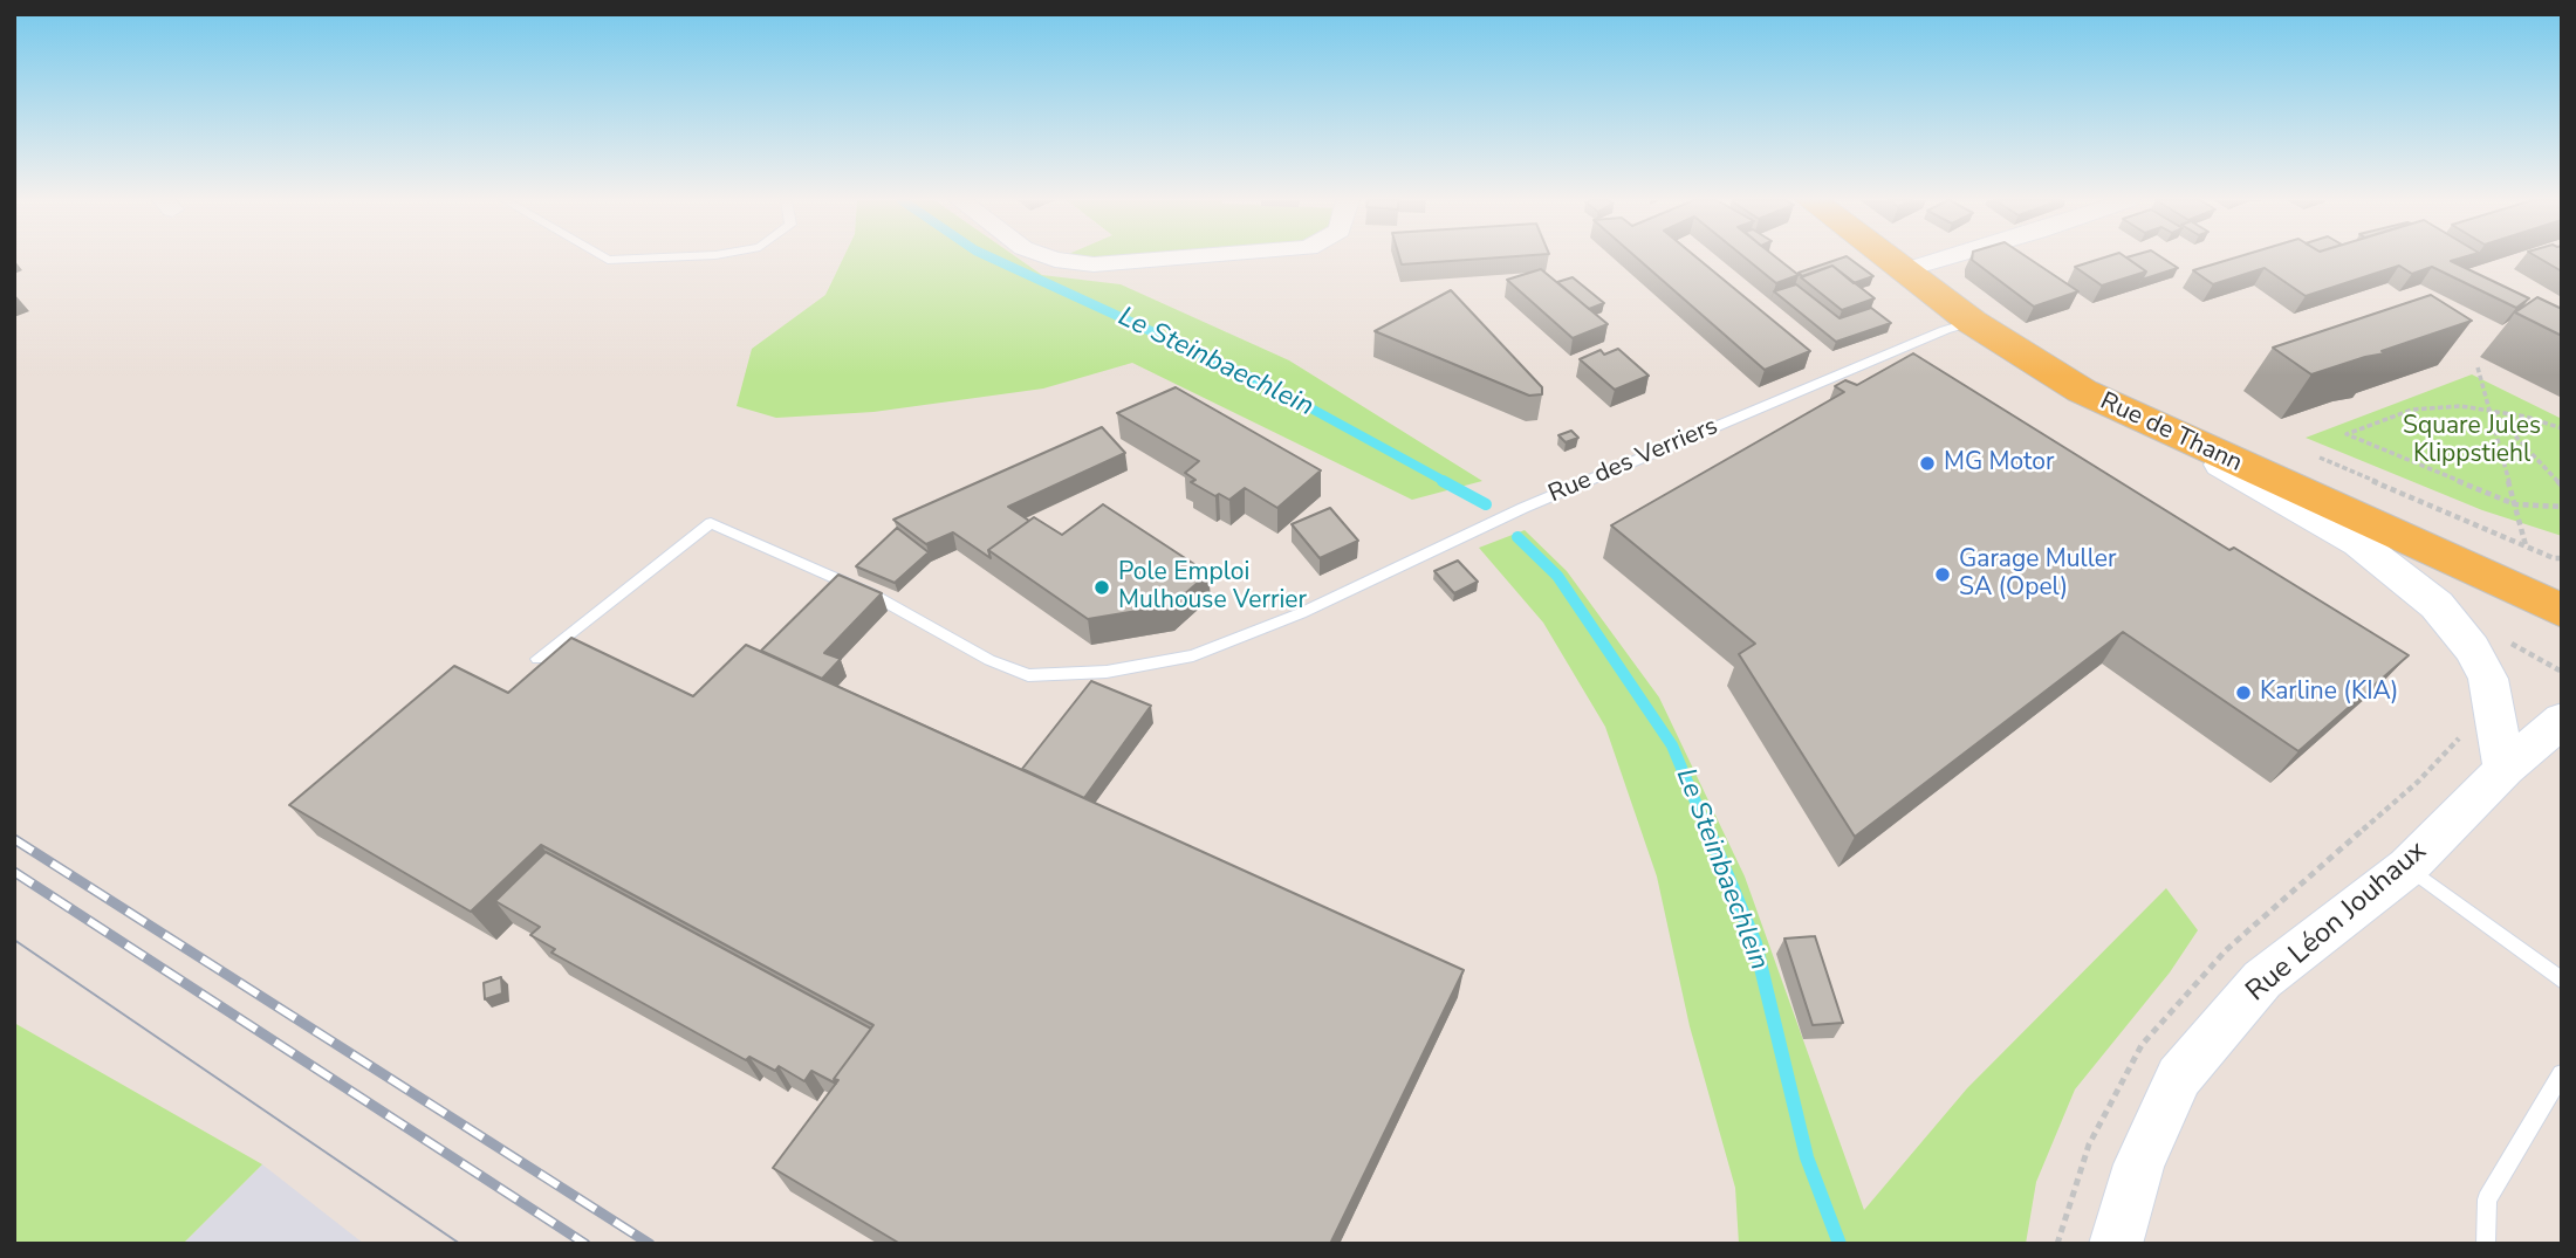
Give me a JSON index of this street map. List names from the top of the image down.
{
  "streets": {
    "main road": ["Rue de Thann"],
    "street": ["Rue Léon Jouhaux"],
    "lane": ["Rue des Verriers"]
  },
  "crossings": [
    ["Rue de Thann", "Rue des Verriers"]
  ],
  "water": ["Le Steinbaechlein"],
  "parks": ["Square Jules Klippstiehl"],
  "places": [
    "MG Motor",
    "Garage Muller SA (Opel)",
    "Pole Emploi Mulhouse Verrier",
    "Karline (KIA)"
  ]
}
